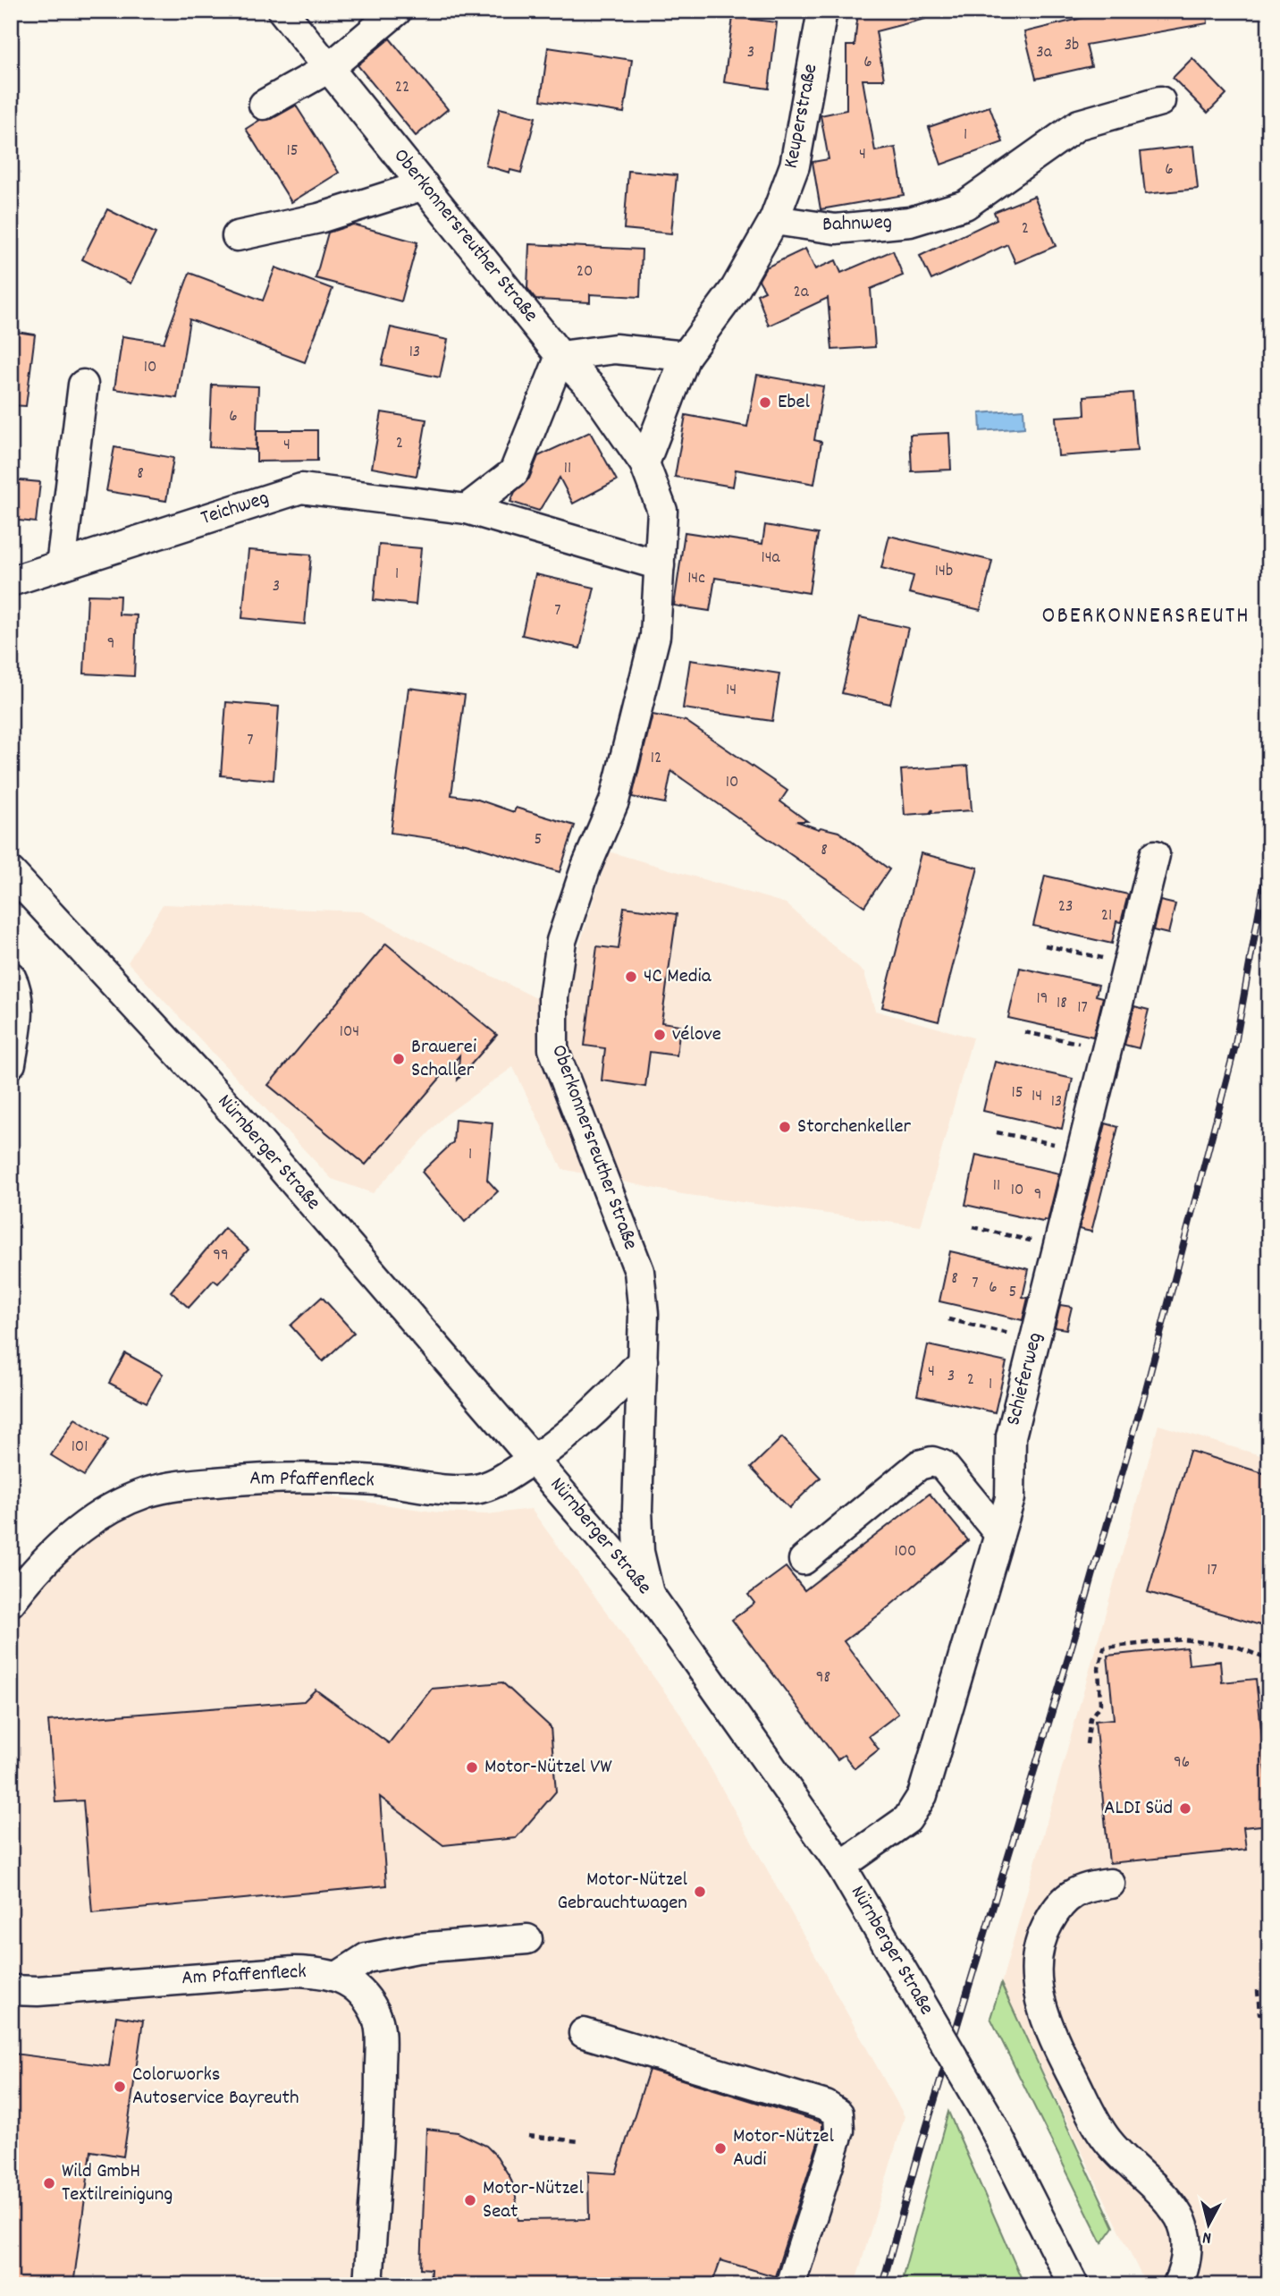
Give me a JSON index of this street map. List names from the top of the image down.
{
  "streets": {
    "street": [
      "Keuperstraße",
      "Bahnweg",
      "Oberkonnersreuther Straße",
      "Teichweg",
      "Nürnberger Straße",
      "Schieferweg",
      "Am Pfaffenfleck"
    ]
  },
  "crossings": [
    ["Keuperstraße", "Bahnweg"],
    ["Oberkonnersreuther Straße", "Teichweg"],
    ["Oberkonnersreuther Straße", "Nürnberger Straße"],
    ["Nürnberger Straße", "Schieferweg"],
    ["Nürnberger Straße", "Am Pfaffenfleck"]
  ],
  "districts": ["OBERKONNERSREUTH"],
  "places": [
    "Ebel",
    "4C Media",
    "vélove",
    "Brauerei Schaller",
    "Storchenkeller",
    "Motor-Nützel VW",
    "ALDI Süd",
    "Motor-Nützel Gebrauchtwagen",
    "Colorworks Autoservice Bayreuth",
    "Motor-Nützel Audi",
    "Wild GmbH Textilreinigung",
    "Motor-Nützel Seat"
  ],
  "house_numbers": [
    "3b",
    "3",
    "3a",
    "6",
    "22",
    "1",
    "15",
    "4",
    "6",
    "2",
    "20",
    "2a",
    "13",
    "10",
    "6",
    "2",
    "4",
    "11",
    "8",
    "14a",
    "14b",
    "1",
    "14c",
    "3",
    "7",
    "9",
    "14",
    "7",
    "12",
    "10",
    "5",
    "8",
    "23",
    "21",
    "19",
    "18",
    "17",
    "104",
    "15",
    "14",
    "13",
    "1",
    "11",
    "10",
    "9",
    "99",
    "8",
    "7",
    "6",
    "5",
    "4",
    "3",
    "2",
    "1",
    "101",
    "100",
    "17",
    "98",
    "96"
  ],
  "north": "bottom"
}
